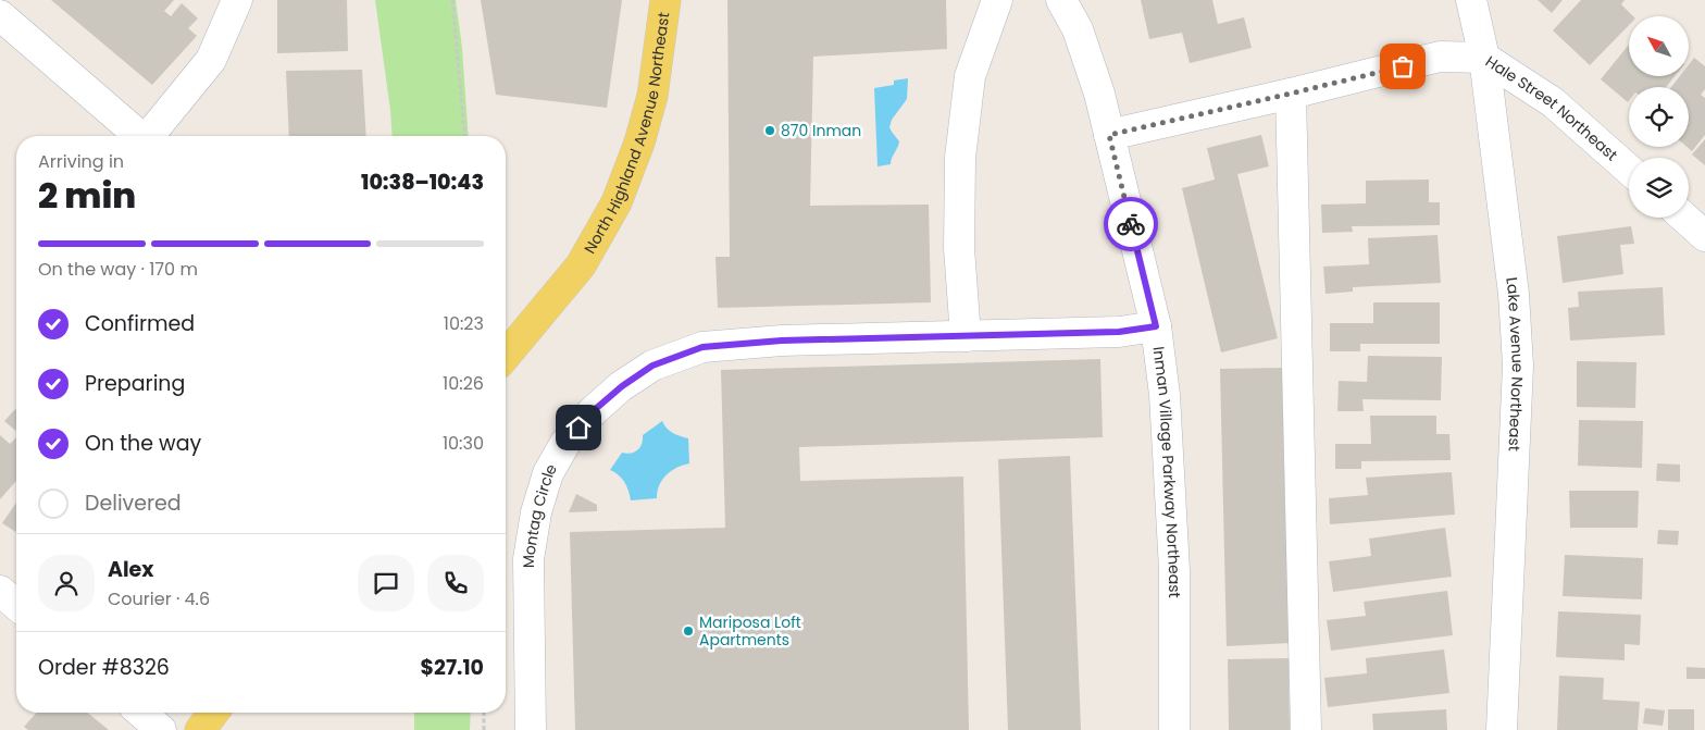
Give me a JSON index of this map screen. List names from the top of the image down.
{
  "streets": {
    "main road": ["North Highland Avenue Northeast"],
    "street": [
      "Hale Street Northeast",
      "Lake Avenue Northeast",
      "Inman Village Parkway Northeast",
      "Montag Circle"
    ]
  },
  "crossings": [
    ["Hale Street Northeast", "Lake Avenue Northeast"],
    ["Hale Street Northeast", "Inman Village Parkway Northeast"],
    ["Inman Village Parkway Northeast", "Montag Circle"]
  ],
  "places": ["870 Inman", "Mariposa Loft Apartments"],
  "north": "top left",
  "page": {
    "heading": ["2 min", "Arriving in", "10:38–10:43"],
    "panel": [
      "Alex",
      "Courier · 4.6",
      "Order #8326",
      "$27.10"
    ],
    "bar": "On the way · 170 m",
    "list": [
      ["Confirmed", "10:23"],
      ["Preparing", "10:26"],
      ["On the way", "10:30"],
      "Delivered"
    ]
  }
}
